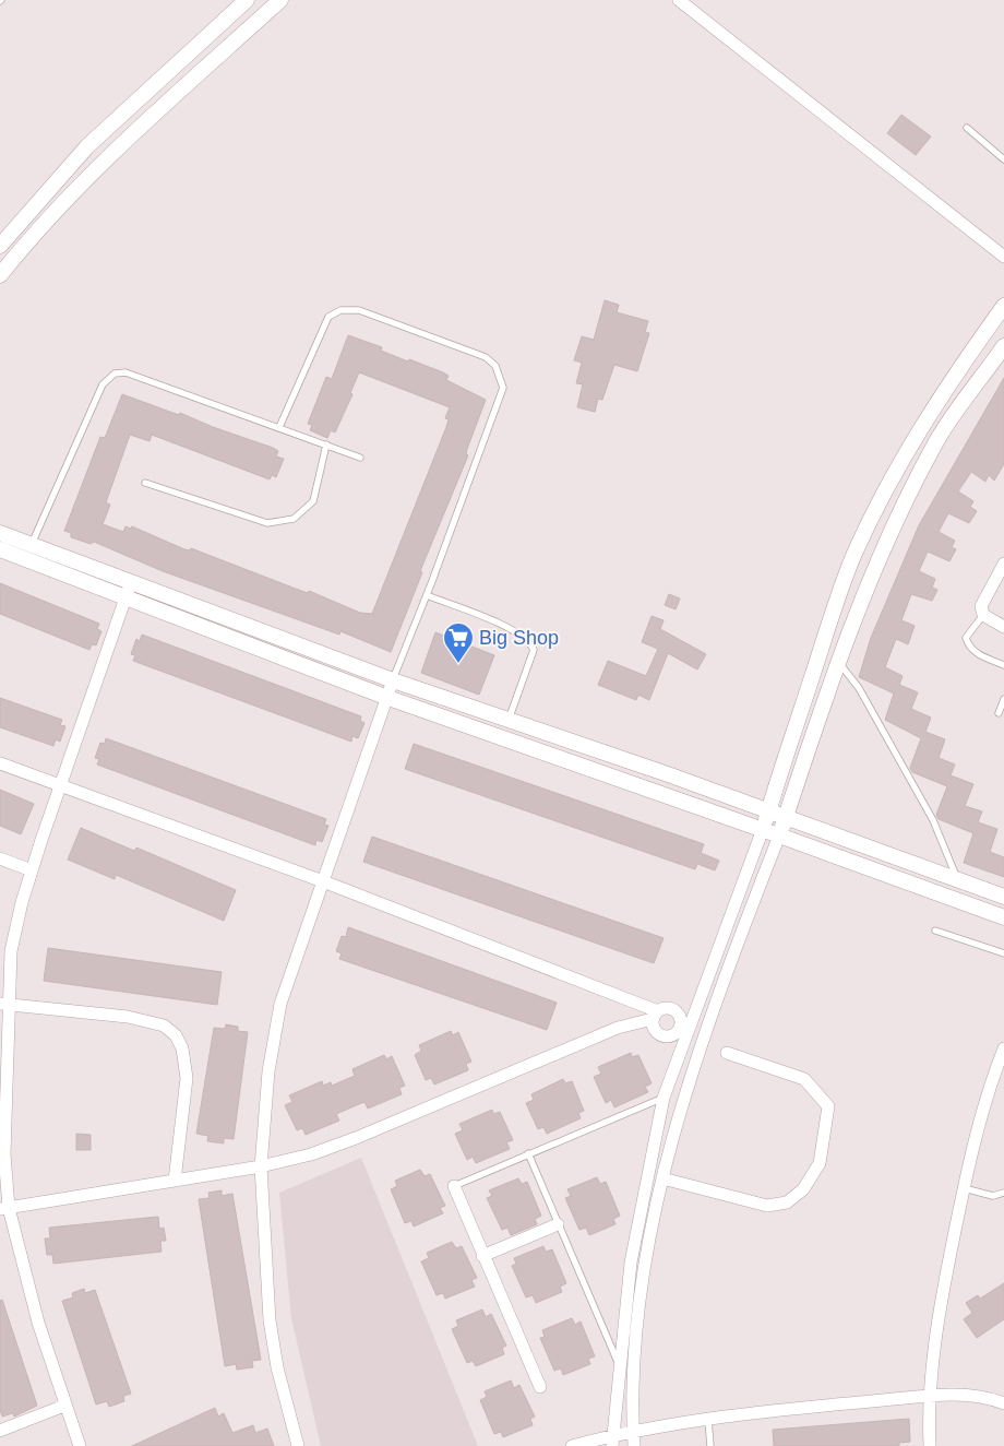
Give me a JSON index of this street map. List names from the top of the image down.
{
  "places": {
    "supermarket": ["Big Shop"]
  }
}
